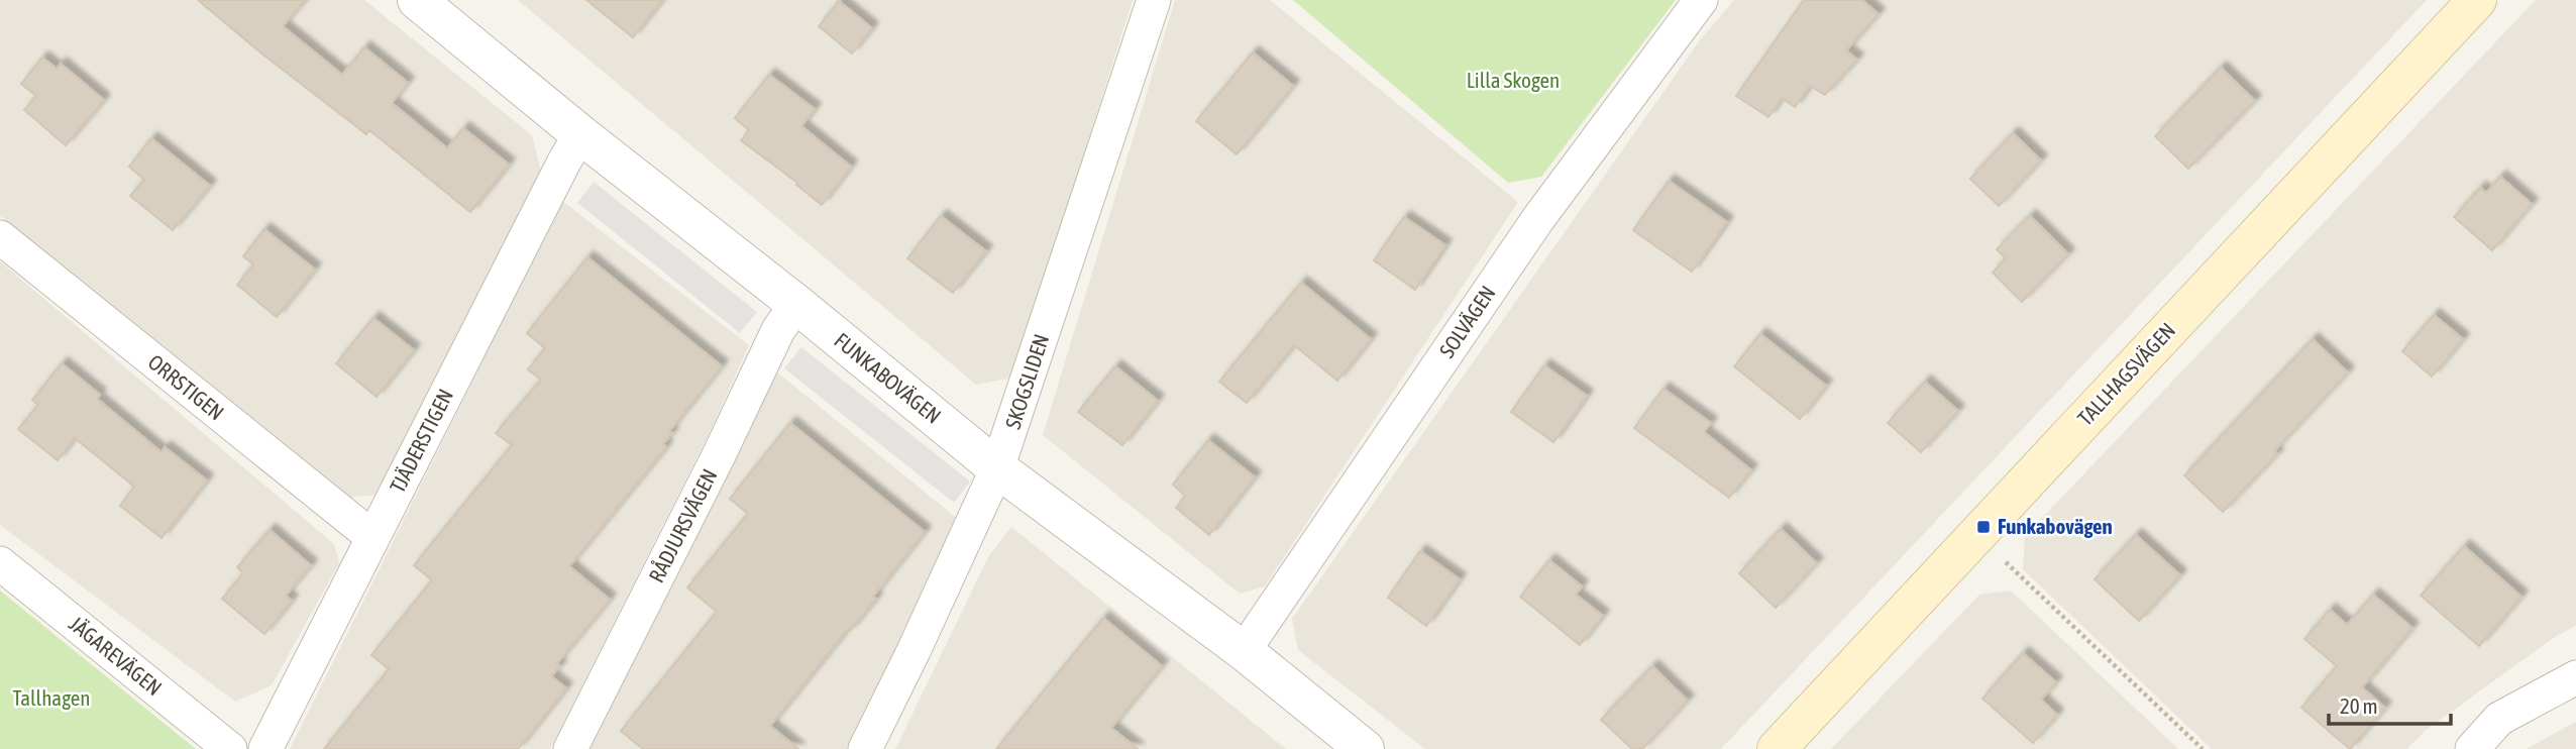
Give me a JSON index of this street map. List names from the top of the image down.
{
  "streets": {
    "main road": ["TALLHAGSVÄGEN"],
    "street": [
      "SOLVÄGEN",
      "FUNKABOVÄGEN",
      "SKOGSLIDEN",
      "ORRSTIGEN",
      "TJÄDERSTIGEN",
      "RÅDJURSVÄGEN",
      "JÄGAREVÄGEN"
    ]
  },
  "crossings": [
    ["SOLVÄGEN", "FUNKABOVÄGEN"],
    ["FUNKABOVÄGEN", "SKOGSLIDEN"],
    ["FUNKABOVÄGEN", "TJÄDERSTIGEN"],
    ["FUNKABOVÄGEN", "RÅDJURSVÄGEN"],
    ["ORRSTIGEN", "TJÄDERSTIGEN"]
  ],
  "parks": ["Lilla Skogen", "Tallhagen"],
  "places": {
    "transit": ["Funkabovägen"]
  },
  "scale_bar": "20 m"
}
